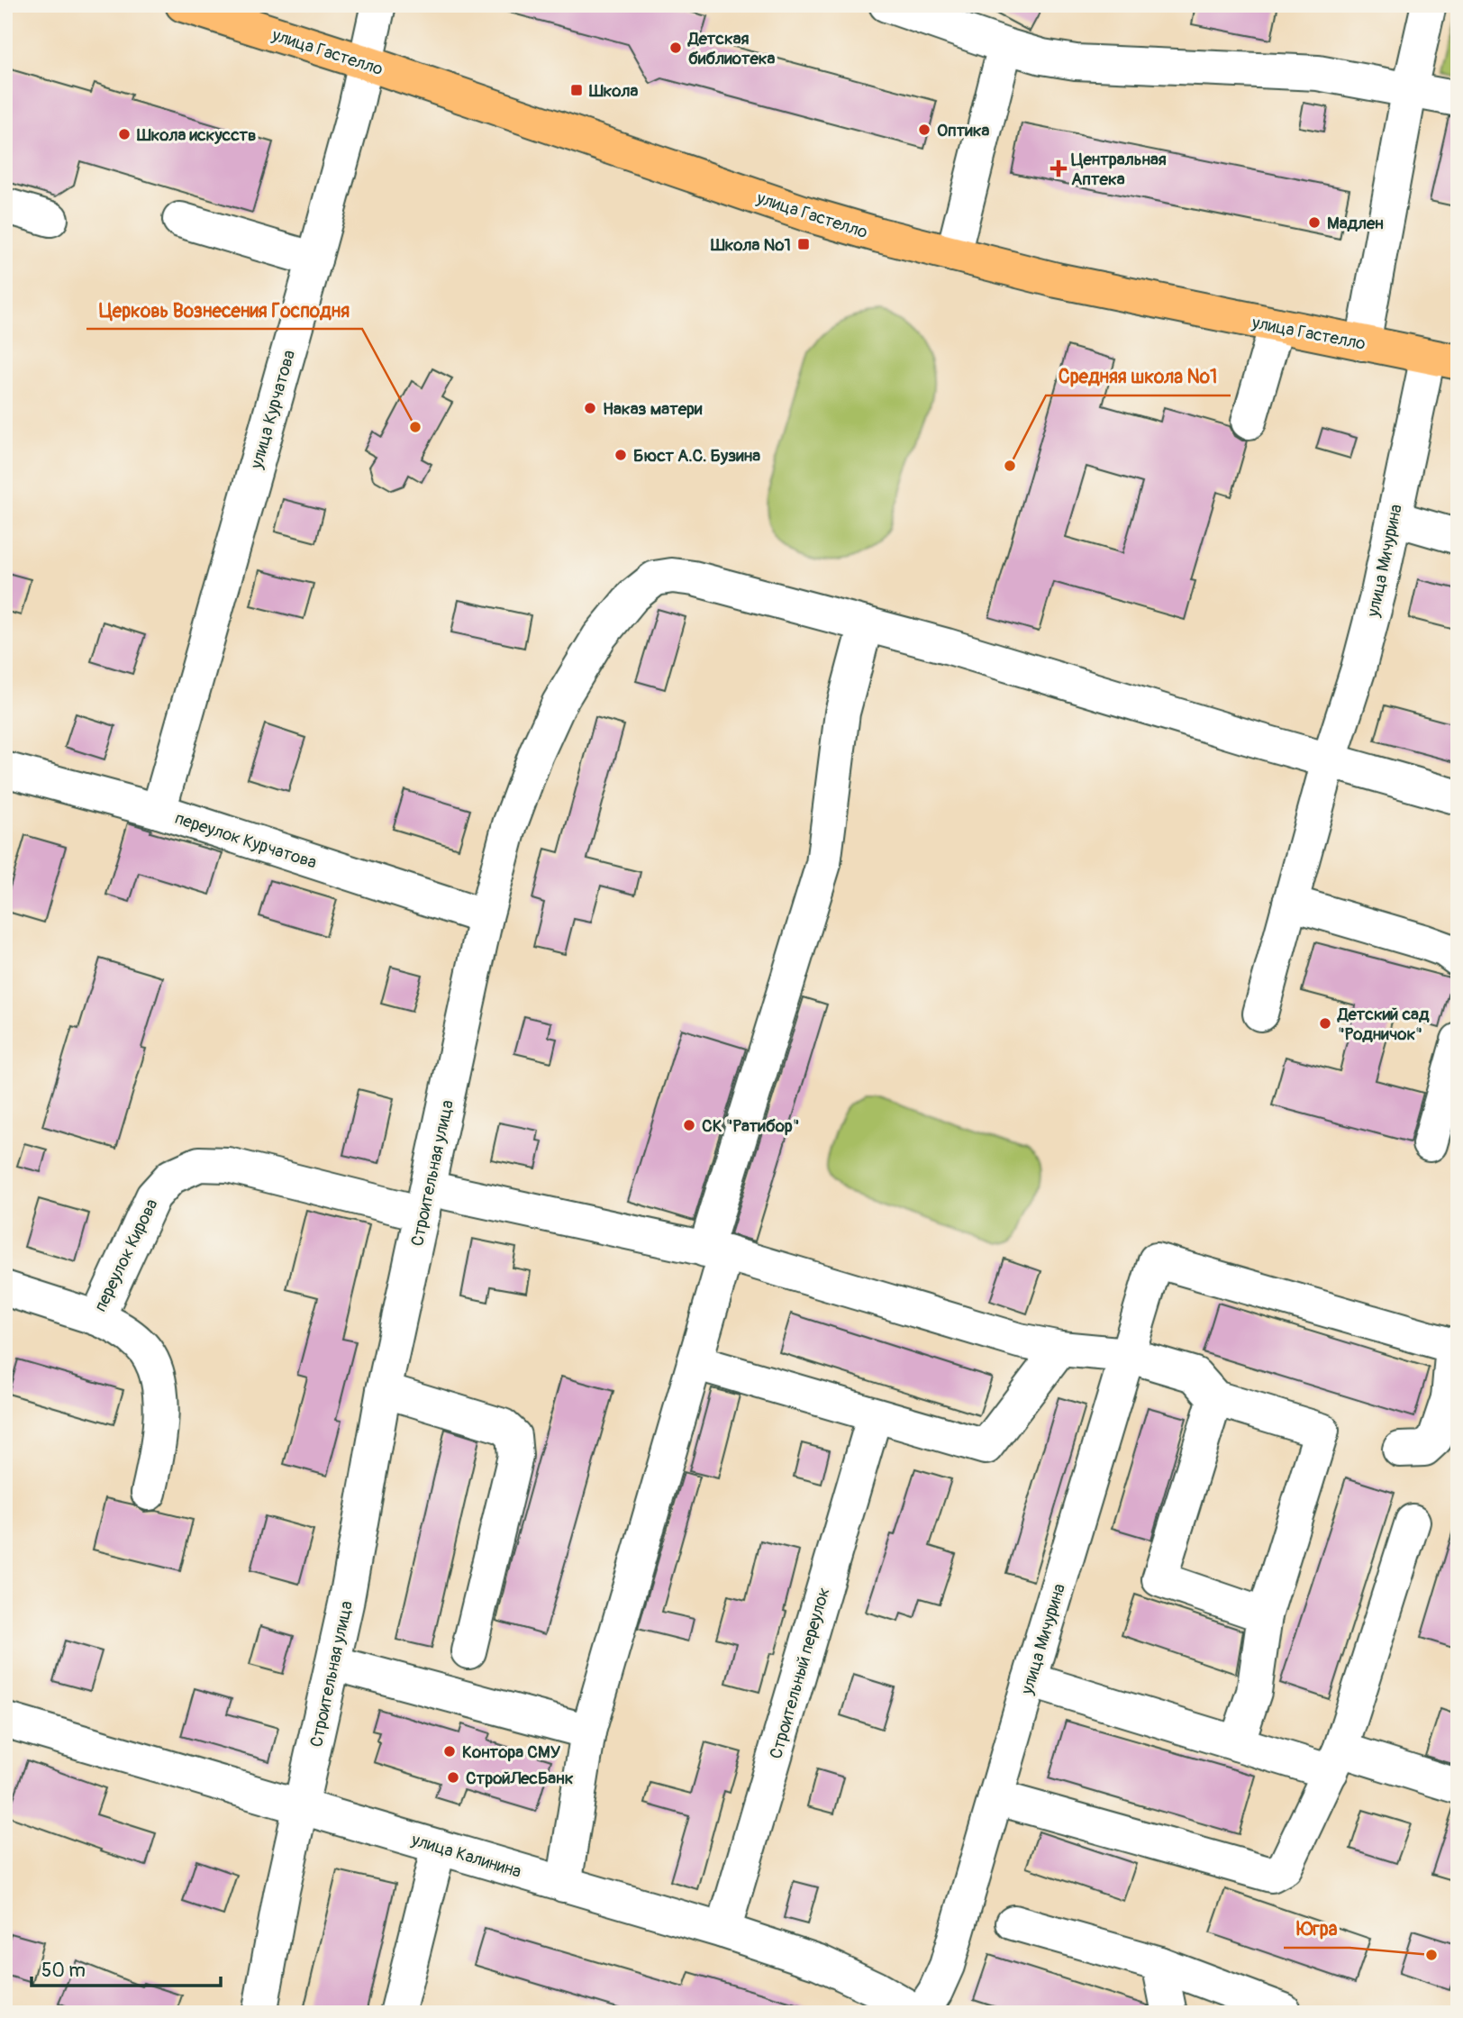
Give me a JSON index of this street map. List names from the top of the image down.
{
  "streets": {
    "main road": ["улица Гастелло"],
    "street": [
      "улица Курчатова",
      "улица Мичурина",
      "переулок Курчатова",
      "Строительная улица",
      "переулок Кирова",
      "Строительный переулок",
      "улица Калинина"
    ]
  },
  "crossings": [
    ["улица Гастелло", "улица Курчатова"],
    ["улица Гастелло", "улица Мичурина"],
    ["улица Курчатова", "переулок Курчатова"],
    ["улица Мичурина", "переулок Кирова"],
    ["улица Мичурина", "улица Калинина"],
    ["переулок Курчатова", "Строительная улица"],
    ["Строительная улица", "переулок Кирова"],
    ["Строительная улица", "улица Калинина"],
    ["Строительный переулок", "улица Калинина"]
  ],
  "places": {
    "other": [
      "Детская библиотека",
      "Оптика",
      "Школа искусств",
      "Мадлен",
      "Наказ матери",
      "Церковь Вознесения Господня",
      "Бюст А.С. Бузина",
      "Средняя школа №1",
      "Детский сад \"Родничок\"",
      "СК \"Ратибор\"",
      "Контора СМУ",
      "СтройЛесБанк",
      "Югра"
    ],
    "transit": ["Школа", "Школа №1"],
    "health": ["Центральная Аптека"]
  },
  "scale_bar": "50 m"
}
